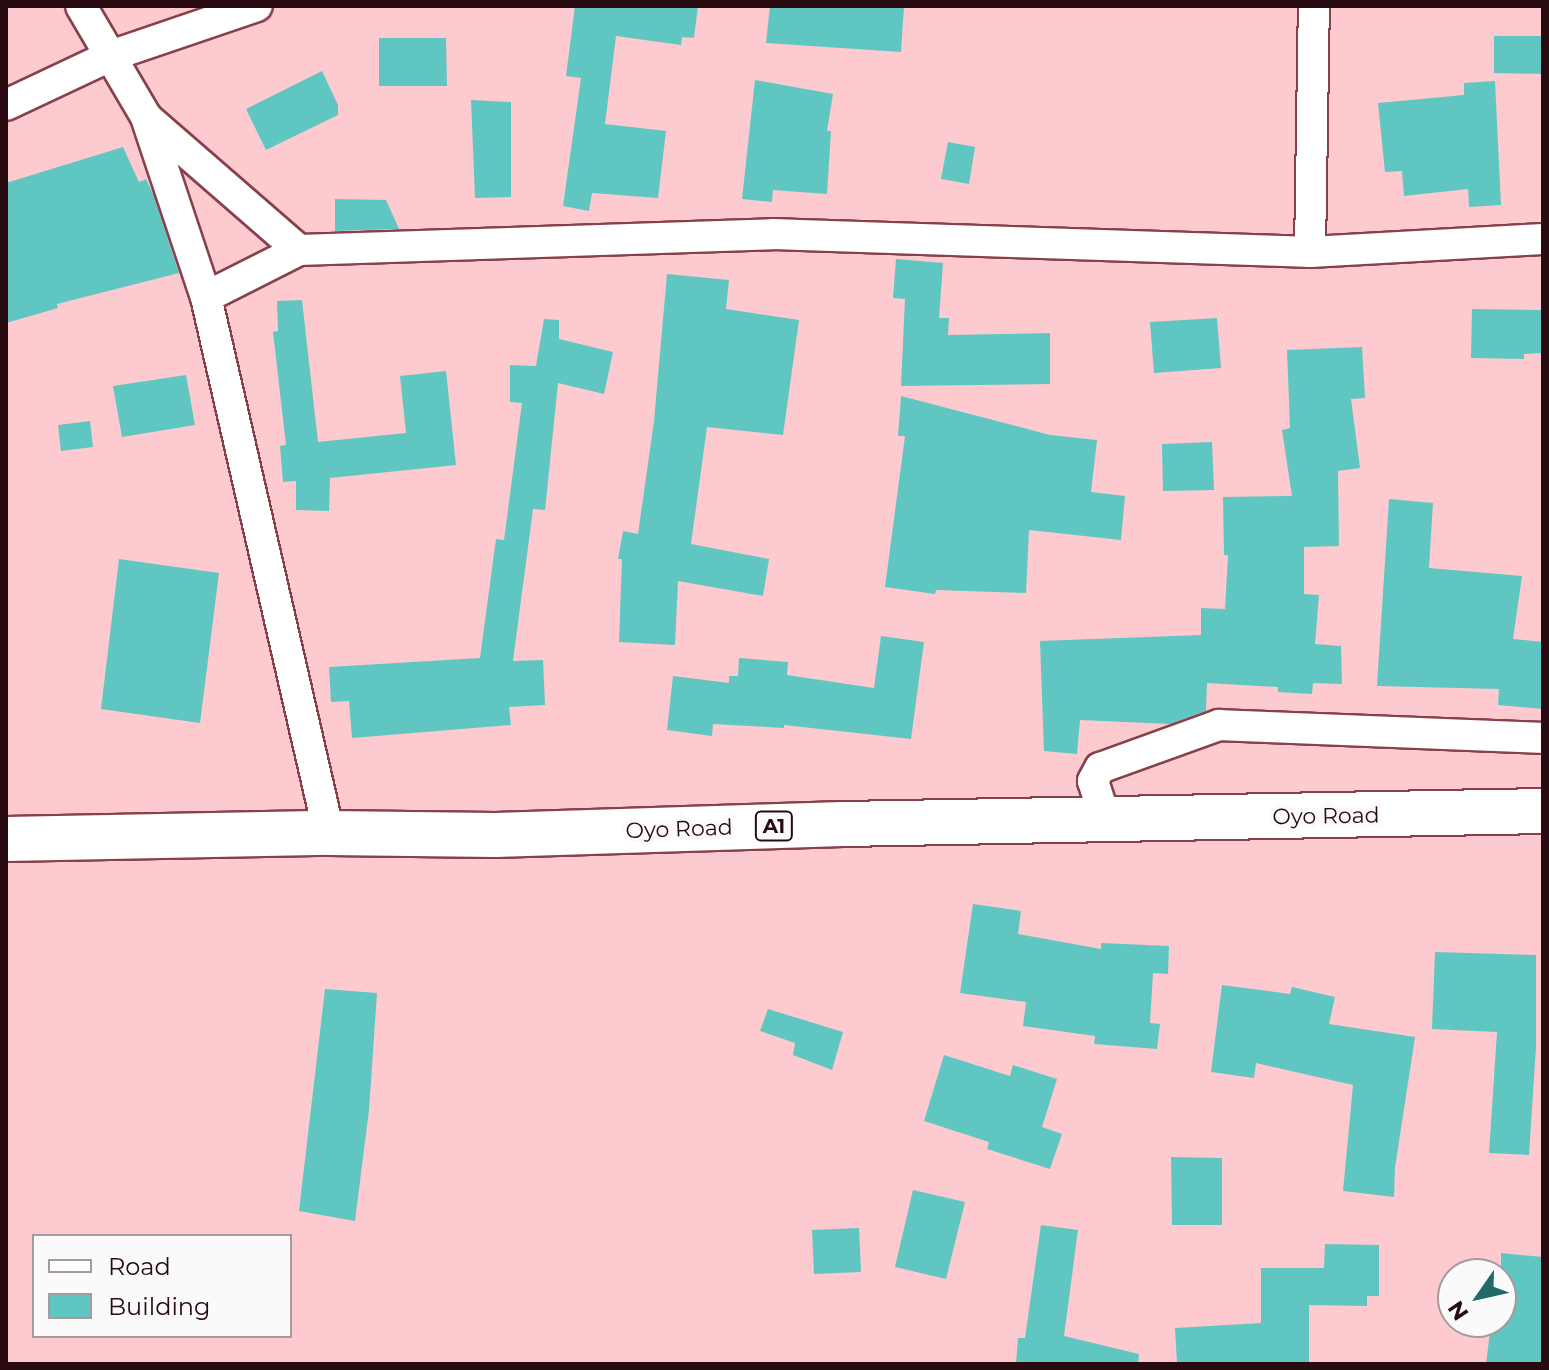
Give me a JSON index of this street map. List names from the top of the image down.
{
  "streets": {
    "highway": ["Oyo Road", "A1"]
  },
  "legend": ["Road", "Building"],
  "north": "bottom left"
}
